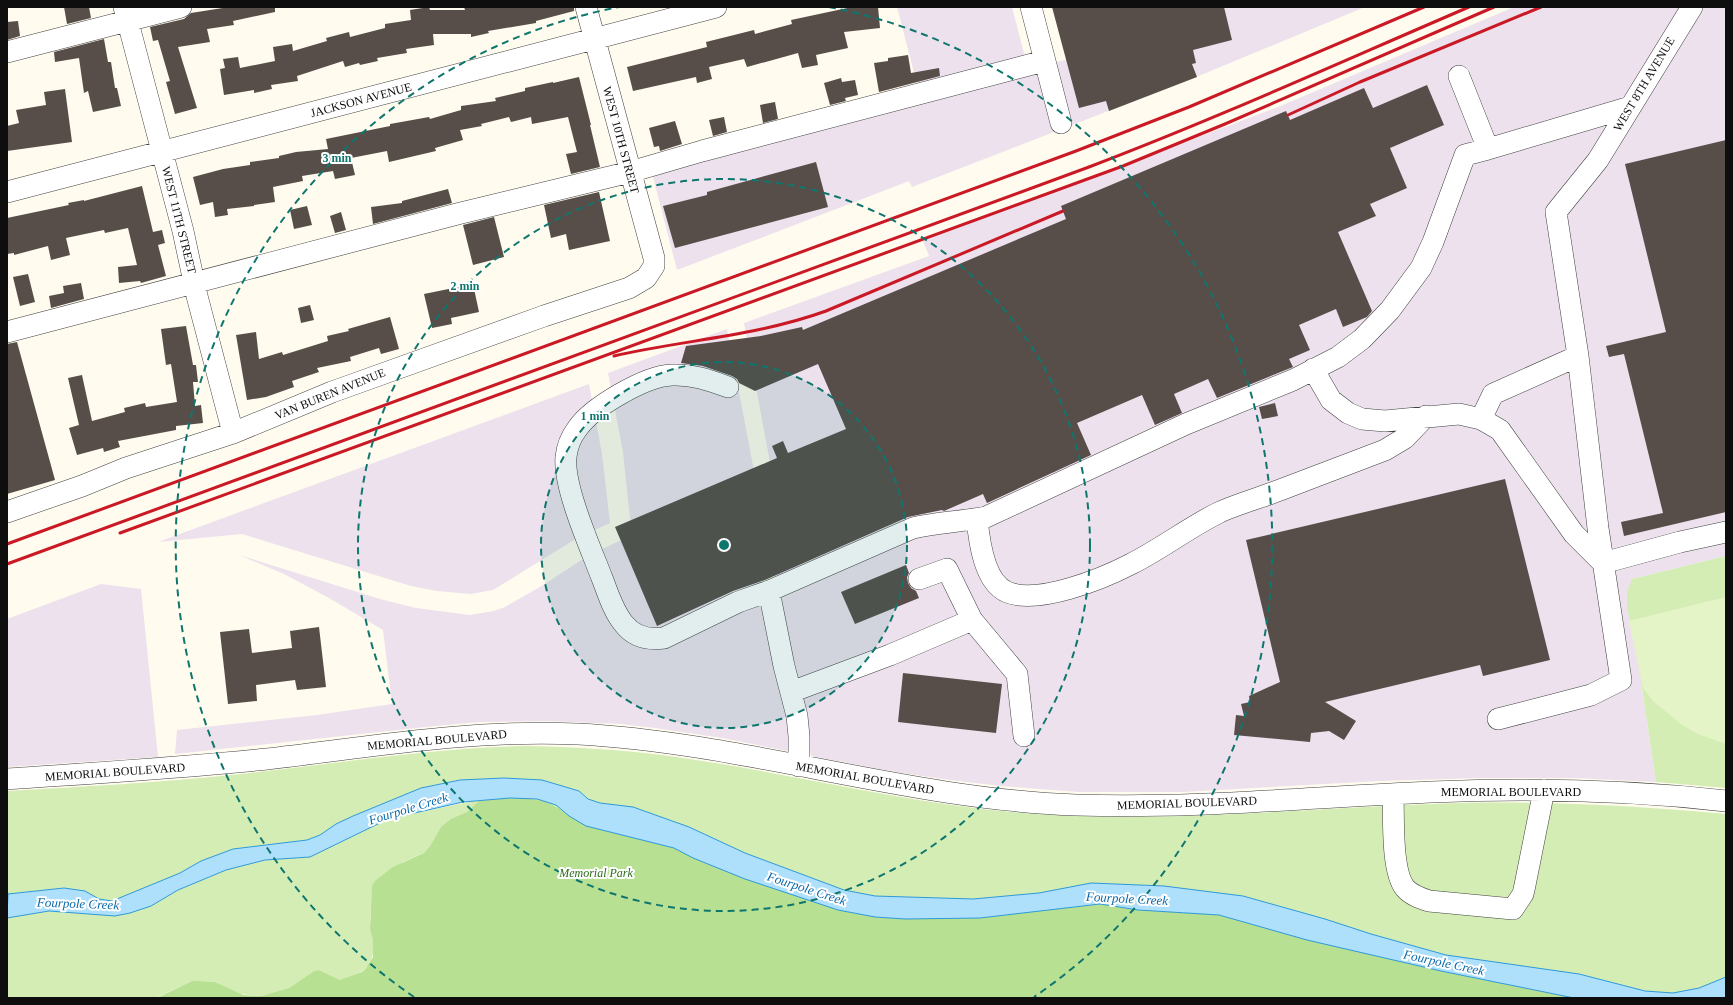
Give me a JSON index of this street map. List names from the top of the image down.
{
  "streets": {
    "street": [
      "WEST 8TH AVENUE",
      "JACKSON AVENUE",
      "WEST 10TH STREET",
      "WEST 11TH STREET",
      "VAN BUREN AVENUE",
      "MEMORIAL BOULEVARD"
    ]
  },
  "crossings": [
    ["JACKSON AVENUE", "WEST 10TH STREET"],
    ["JACKSON AVENUE", "WEST 11TH STREET"],
    ["WEST 10TH STREET", "VAN BUREN AVENUE"],
    ["WEST 11TH STREET", "VAN BUREN AVENUE"]
  ],
  "water": ["Fourpole Creek"],
  "parks": ["Memorial Park"],
  "rings": ["3 min", "2 min", "1 min"]
}
